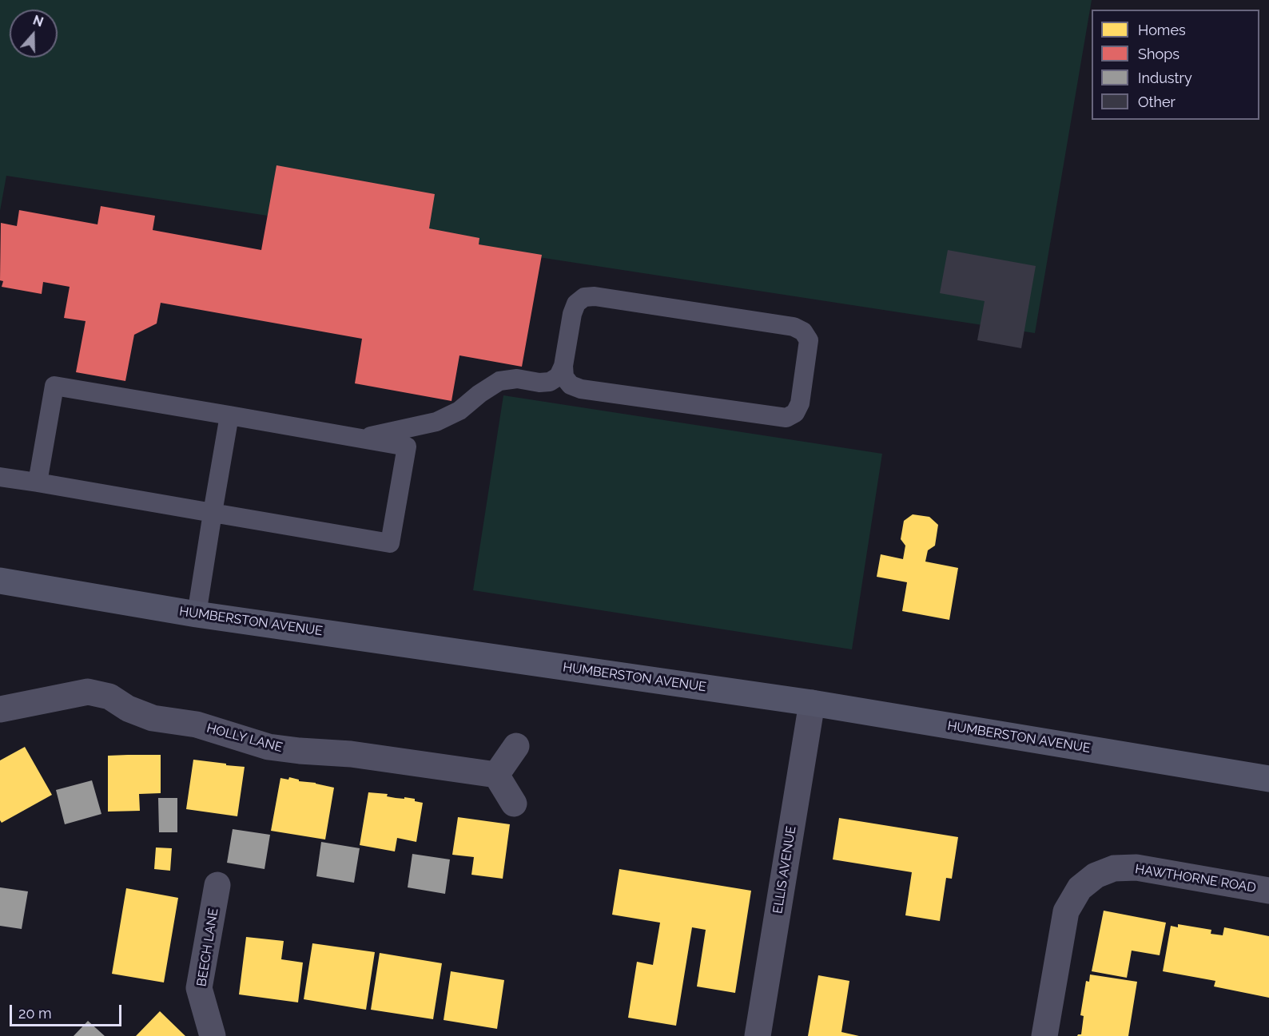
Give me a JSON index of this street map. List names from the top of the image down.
{
  "streets": {
    "main road": ["HUMBERSTON AVENUE"],
    "street": [
      "HOLLY LANE",
      "ELLIS AVENUE",
      "HAWTHORNE ROAD",
      "BEECH LANE"
    ]
  },
  "crossings": [
    ["HUMBERSTON AVENUE", "ELLIS AVENUE"]
  ],
  "legend": [
    "Homes",
    "Shops",
    "Industry",
    "Other"
  ],
  "scale_bar": "20 m",
  "north": "top"
}
